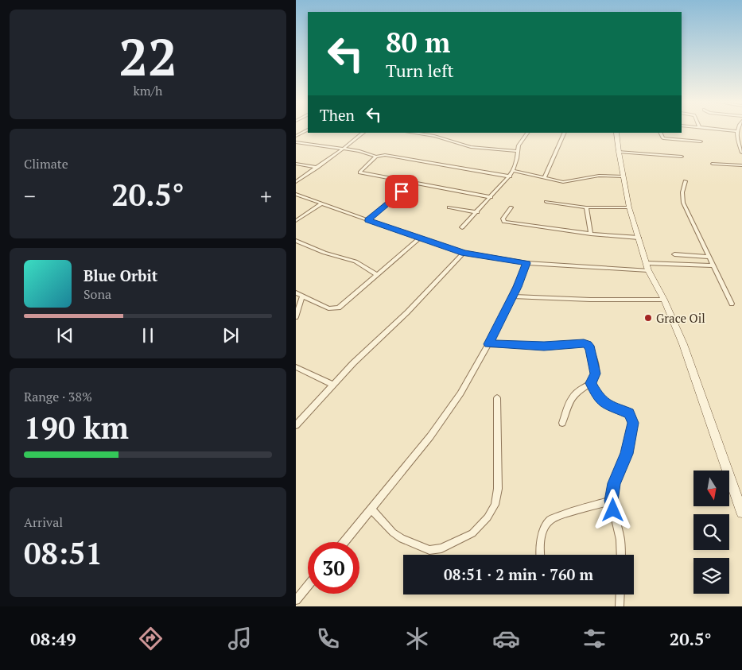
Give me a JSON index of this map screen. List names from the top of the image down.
{
  "places": ["Grace Oil"],
  "north": "bottom",
  "page": {
    "tile": [
      ["22", "km/h"],
      "Climate",
      ["Range · 38%", "190 km"],
      ["Arrival", "08:51"]
    ],
    "turn": ["80 m", "Turn left"],
    "then": "Then",
    "heat": ["−", "20.5°", "+"],
    "song": ["Blue Orbit", "Sona"],
    "limit": "30",
    "trip": "08:51 · 2 min · 760 m",
    "tabs": ["08:49", "20.5°"]
  }
}
